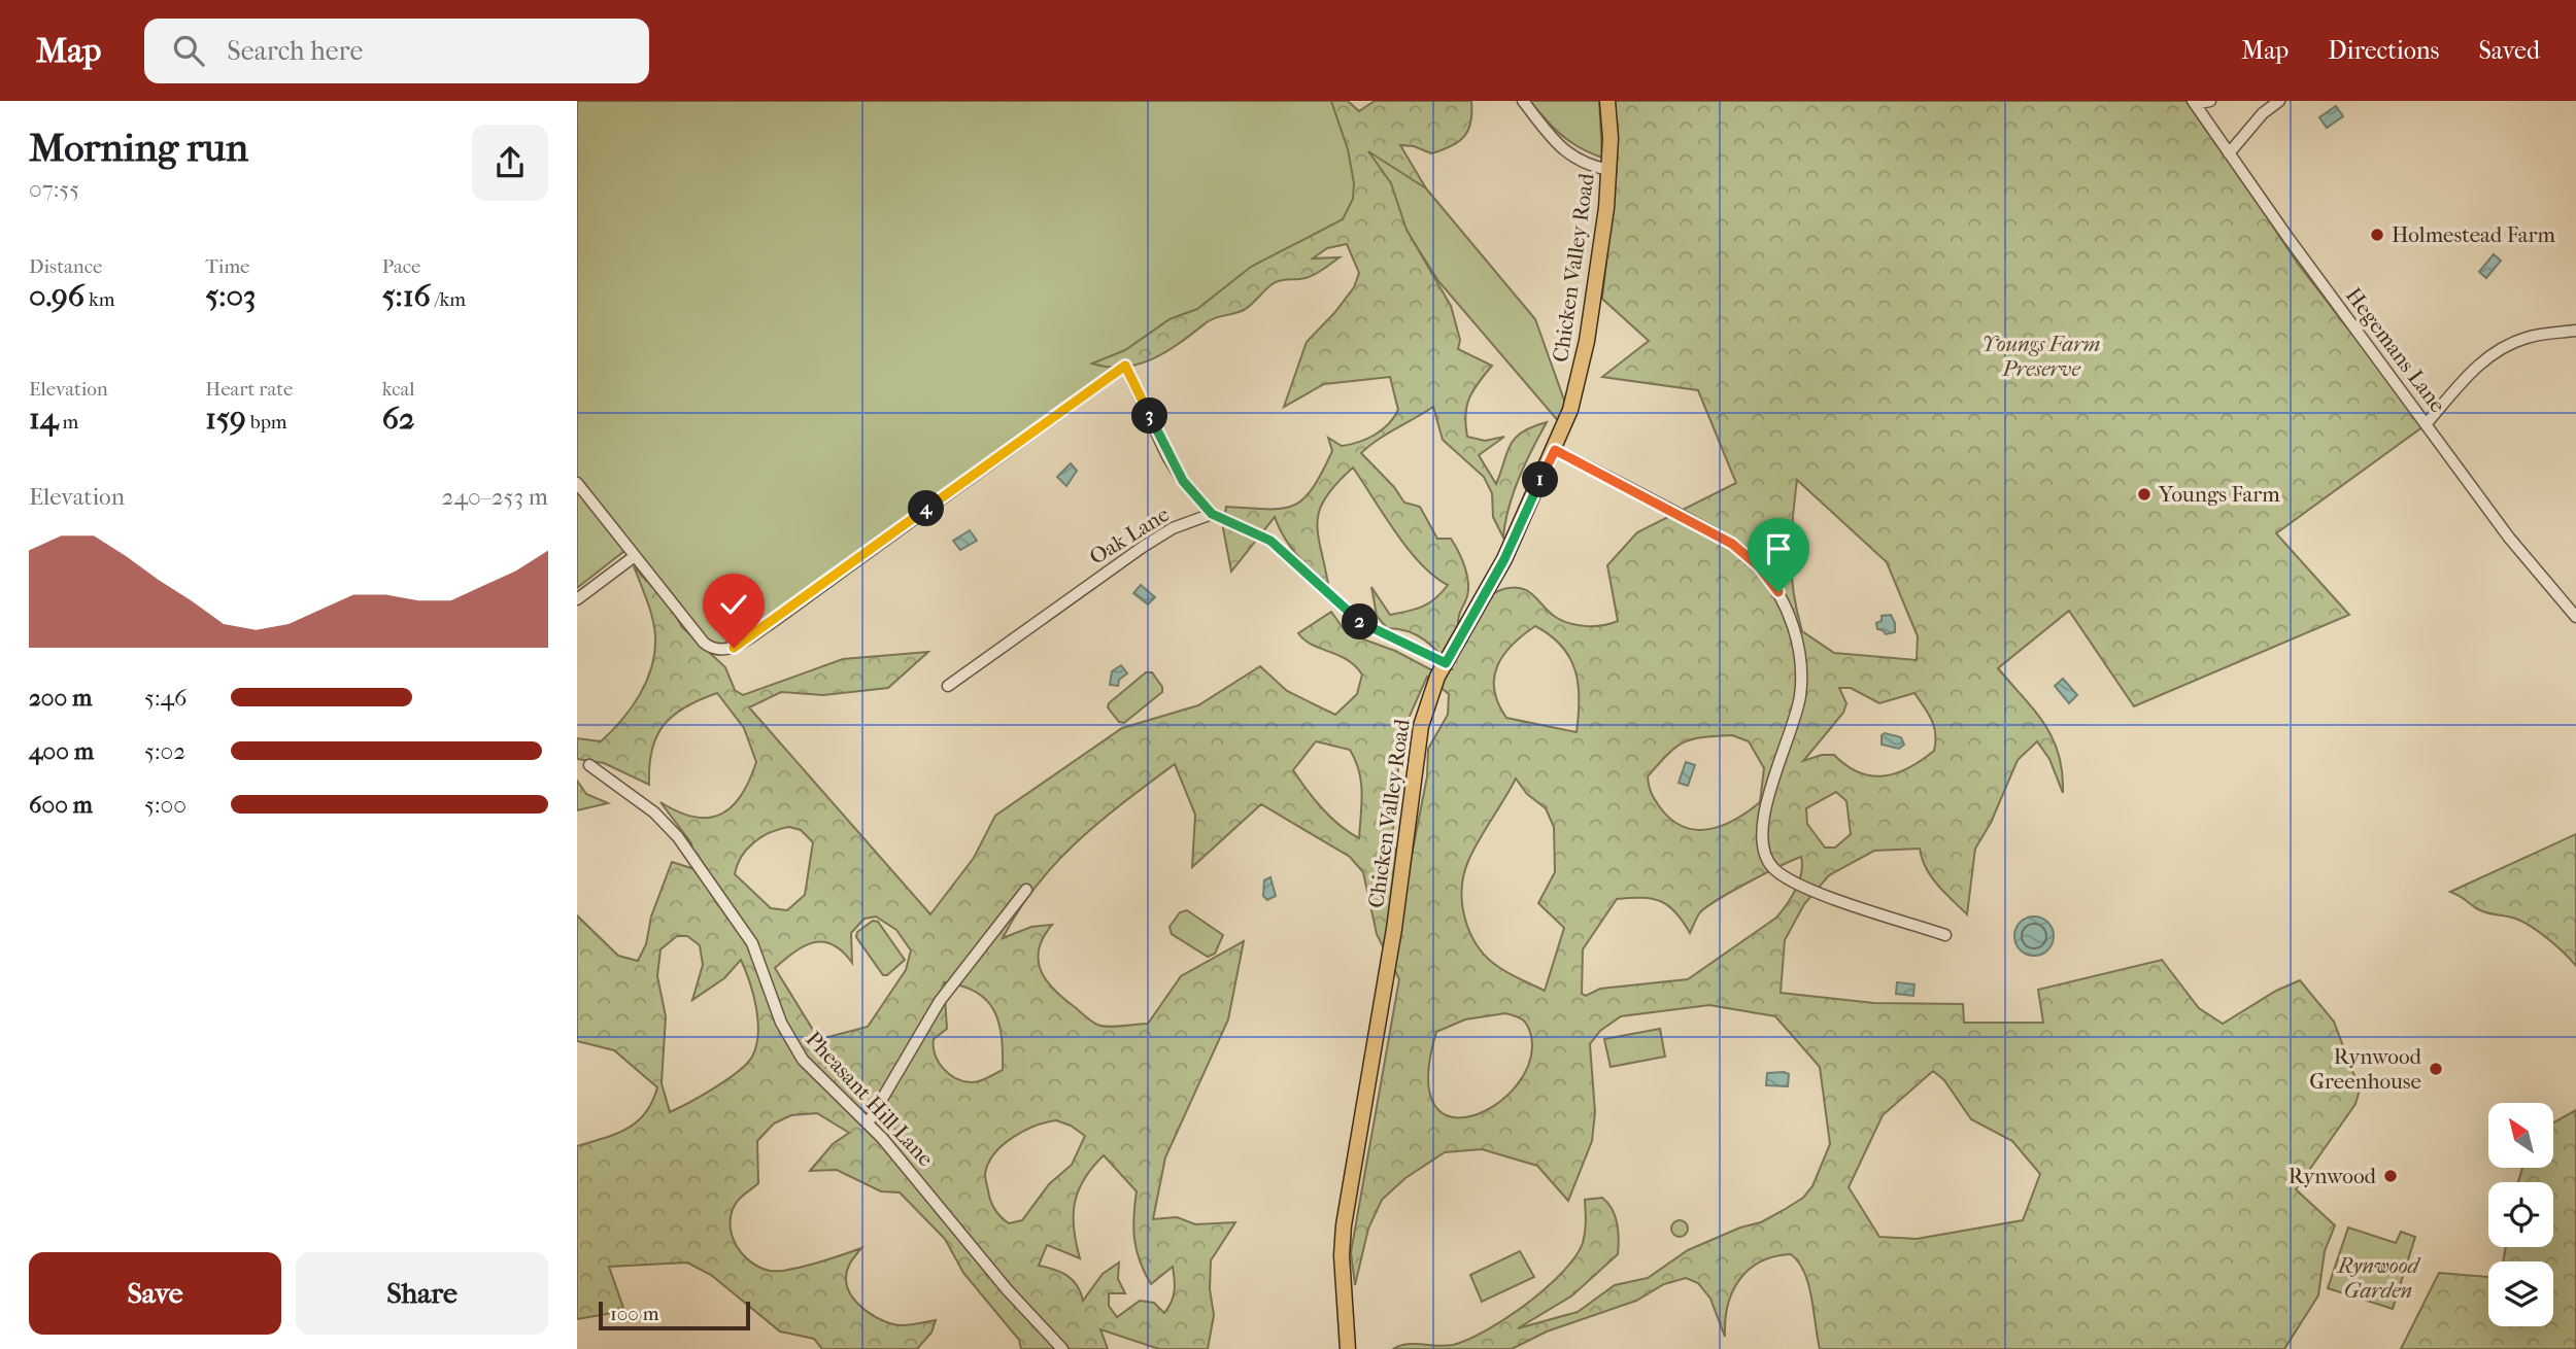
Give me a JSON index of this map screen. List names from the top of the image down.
{
  "streets": {
    "main road": ["Chicken Valley Road"],
    "street": ["Hegemans Lane", "Oak Lane", "Pheasant Hill Lane"]
  },
  "parks": ["Youngs Farm Preserve", "Rynwood Garden"],
  "places": [
    "Holmestead Farm",
    "Youngs Farm",
    "Rynwood Greenhouse",
    "Rynwood"
  ],
  "scale_bar": "100 m",
  "north": "top left",
  "page": {
    "header": "Map",
    "search": "Search here",
    "nav": ["Map", "Directions", "Saved"],
    "heading": ["Morning run", "07:55"],
    "stats": [
      ["Distance", "0.96 km"],
      ["Time", "5:03"],
      ["Pace", "5:16 /km"],
      ["Elevation", "14 m"],
      ["Heart rate", "159 bpm"],
      ["kcal", "62"]
    ],
    "pins": [
      "3",
      "1",
      "4",
      "2"
    ],
    "chart": ["Elevation", "240–253 m"],
    "list": [
      {
        "name": "200 m",
        "note": "5:46"
      },
      {
        "name": "400 m",
        "note": "5:02"
      },
      {
        "name": "600 m",
        "note": "5:00"
      }
    ],
    "buttons": ["Save", "Share"],
    "scale": "100 m"
  }
}
